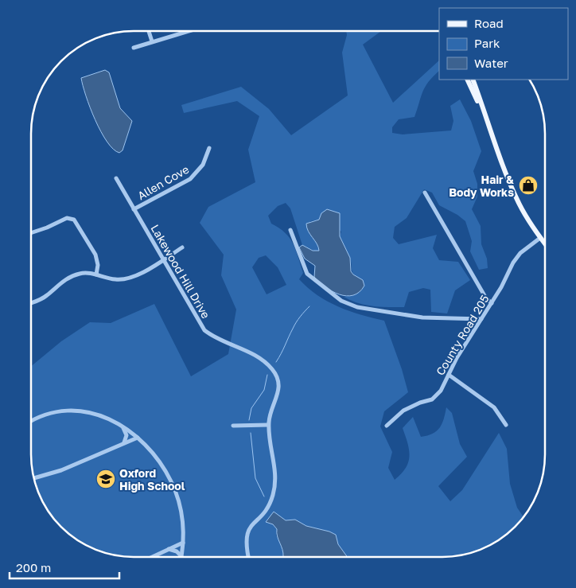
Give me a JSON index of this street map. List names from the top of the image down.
{
  "streets": {
    "street": ["Allen Cove", "Lakewood Hill Drive", "County Road 205"]
  },
  "crossings": [
    ["Allen Cove", "Lakewood Hill Drive"]
  ],
  "places": {
    "shop": ["Hair & Body Works"],
    "school or university": ["Oxford High School"]
  },
  "legend": ["Road", "Park", "Water"],
  "scale_bar": "200 m"
}
